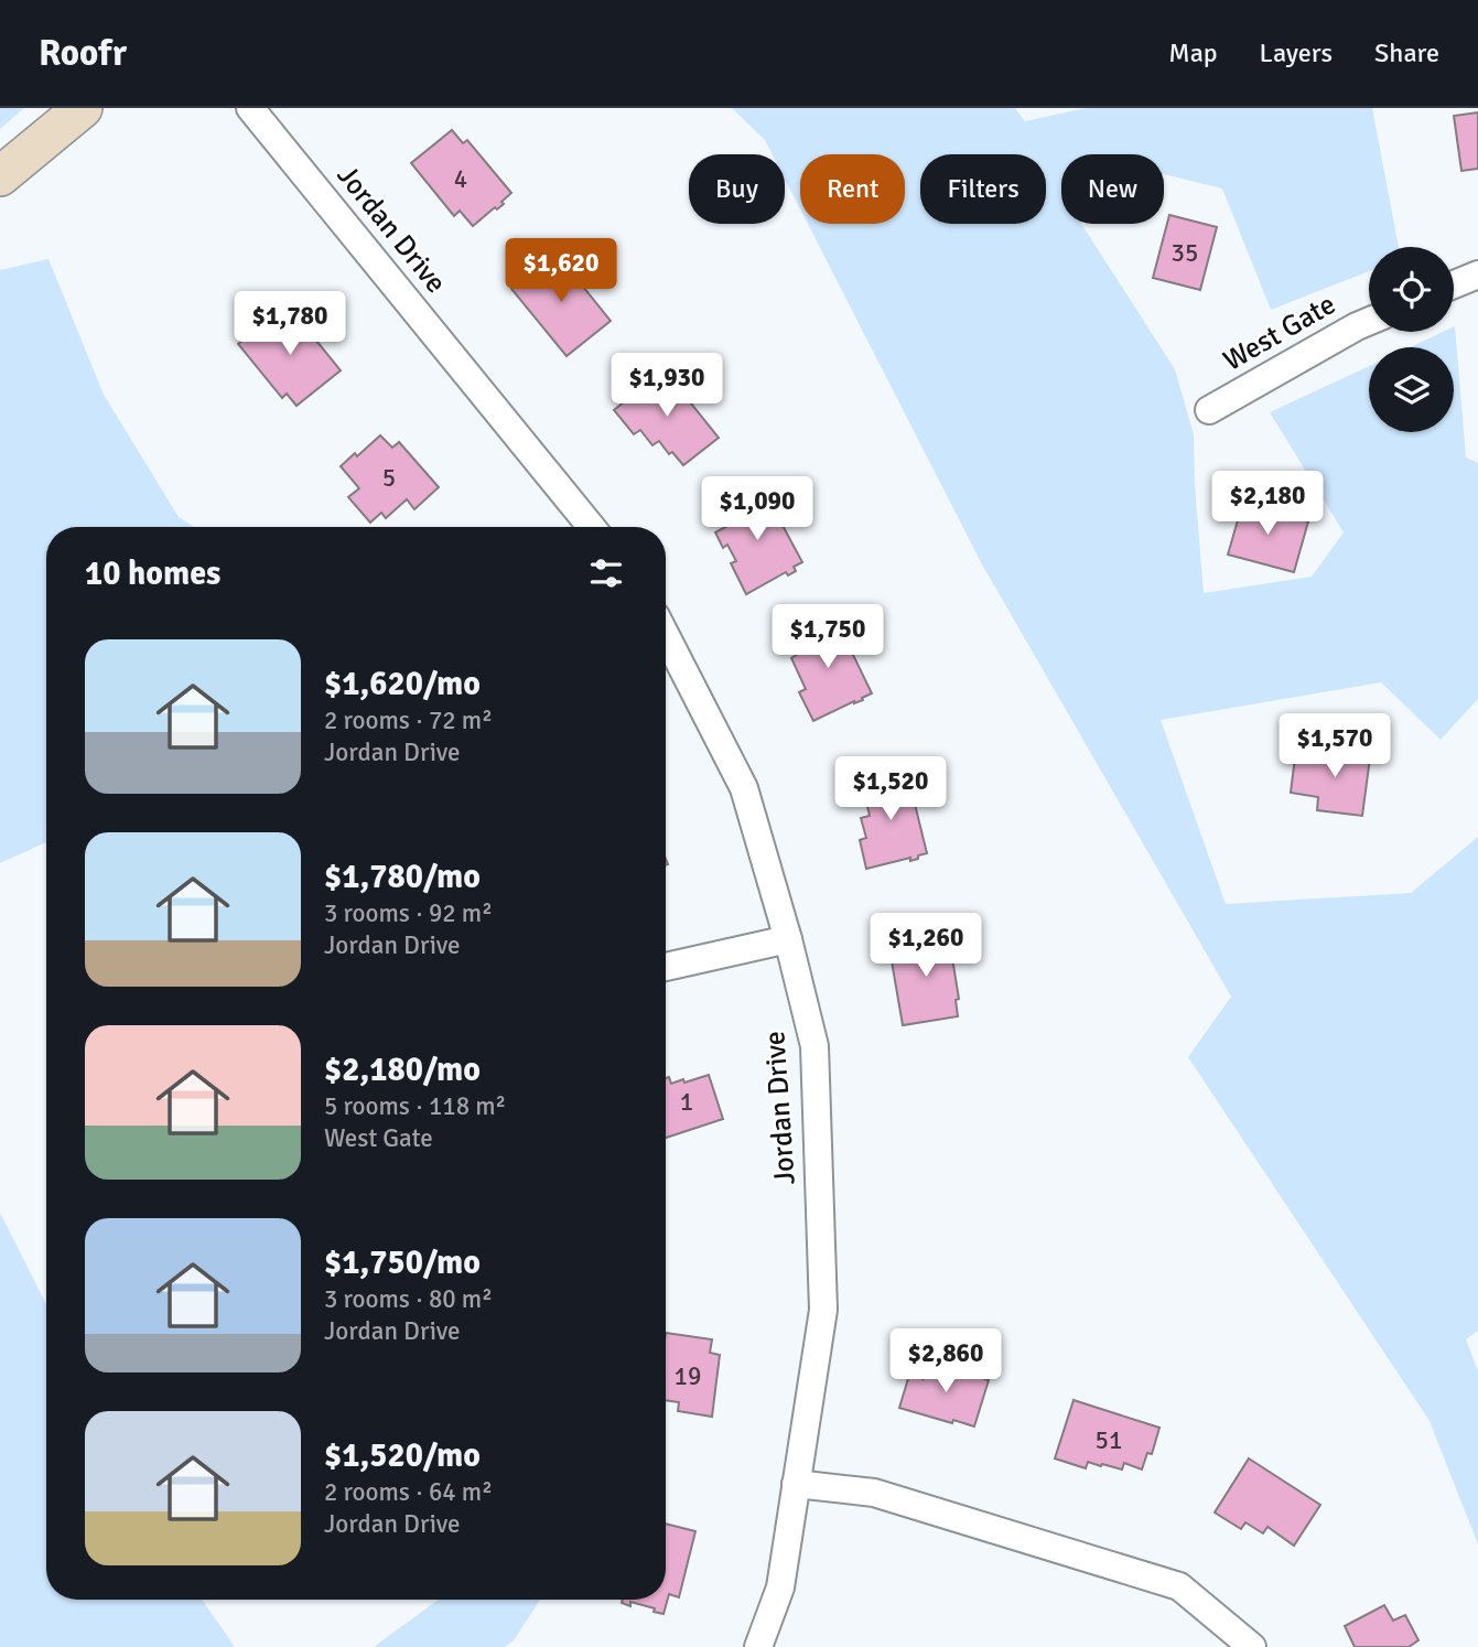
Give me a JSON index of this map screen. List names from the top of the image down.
{
  "streets": {
    "street": ["Jordan Drive", "West Gate"]
  },
  "house_numbers": [
    "4",
    "35",
    "5",
    "1",
    "19",
    "51"
  ],
  "page": {
    "header": "Roofr",
    "nav": ["Map", "Layers", "Share"],
    "chip": [
      "Buy",
      "Rent",
      "Filters",
      "New"
    ],
    "price": [
      "$1,620",
      "$1,780",
      "$1,930",
      "$2,180",
      "$1,090",
      "$1,750",
      "$1,570",
      "$1,520",
      "$1,260",
      "$2,860"
    ],
    "heading": "10 homes",
    "list": [
      {
        "name": "$1,620/mo",
        "note": "2 rooms · 72 m² · Jordan Drive"
      },
      {
        "name": "$1,780/mo",
        "note": "3 rooms · 92 m² · Jordan Drive"
      },
      {
        "name": "$2,180/mo",
        "note": "5 rooms · 118 m² · West Gate"
      },
      {
        "name": "$1,750/mo",
        "note": "3 rooms · 80 m² · Jordan Drive"
      },
      {
        "name": "$1,520/mo",
        "note": "2 rooms · 64 m² · Jordan Drive"
      }
    ]
  }
}
